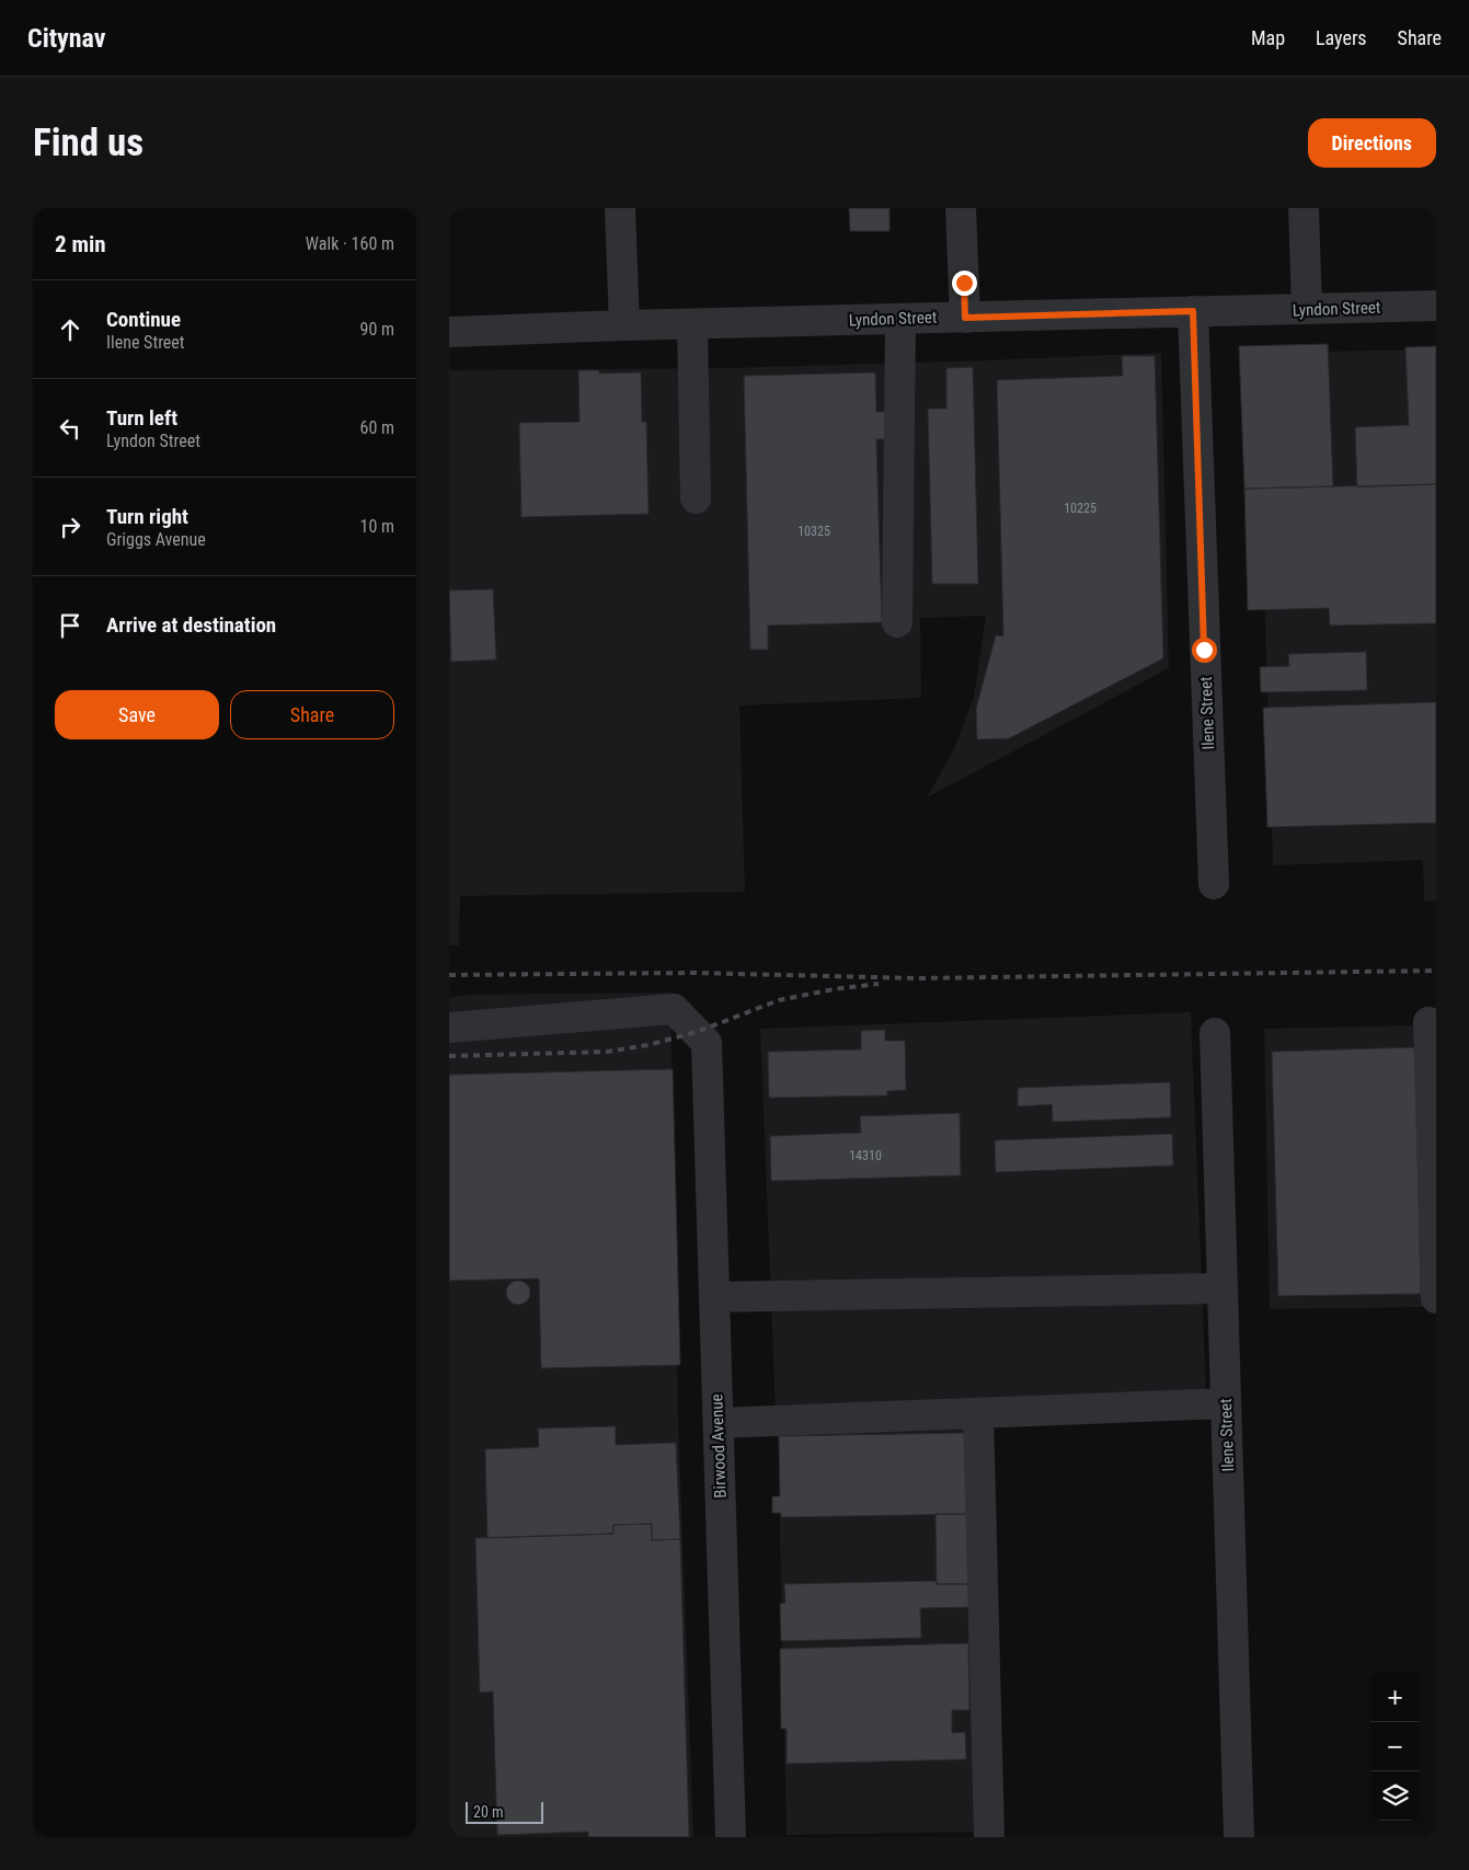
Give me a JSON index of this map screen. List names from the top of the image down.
{
  "streets": {
    "street": ["Lyndon Street", "Ilene Street", "Birwood Avenue"]
  },
  "crossings": [
    ["Lyndon Street", "Ilene Street"]
  ],
  "house_numbers": ["10225", "10325", "14310"],
  "scale_bar": "20 m",
  "page": {
    "header": "Citynav",
    "nav": ["Map", "Layers", "Share"],
    "buttons": [
      "Directions",
      ["Save", "Share"]
    ],
    "title": "Find us",
    "heading": ["2 min", "Walk · 160 m"],
    "list": [
      ["Continue", "Ilene Street", "90 m"],
      ["Turn left", "Lyndon Street", "60 m"],
      ["Turn right", "Griggs Avenue", "10 m"],
      "Arrive at destination"
    ],
    "map_buttons": ["+", "−"],
    "scale": "20 m"
  }
}
